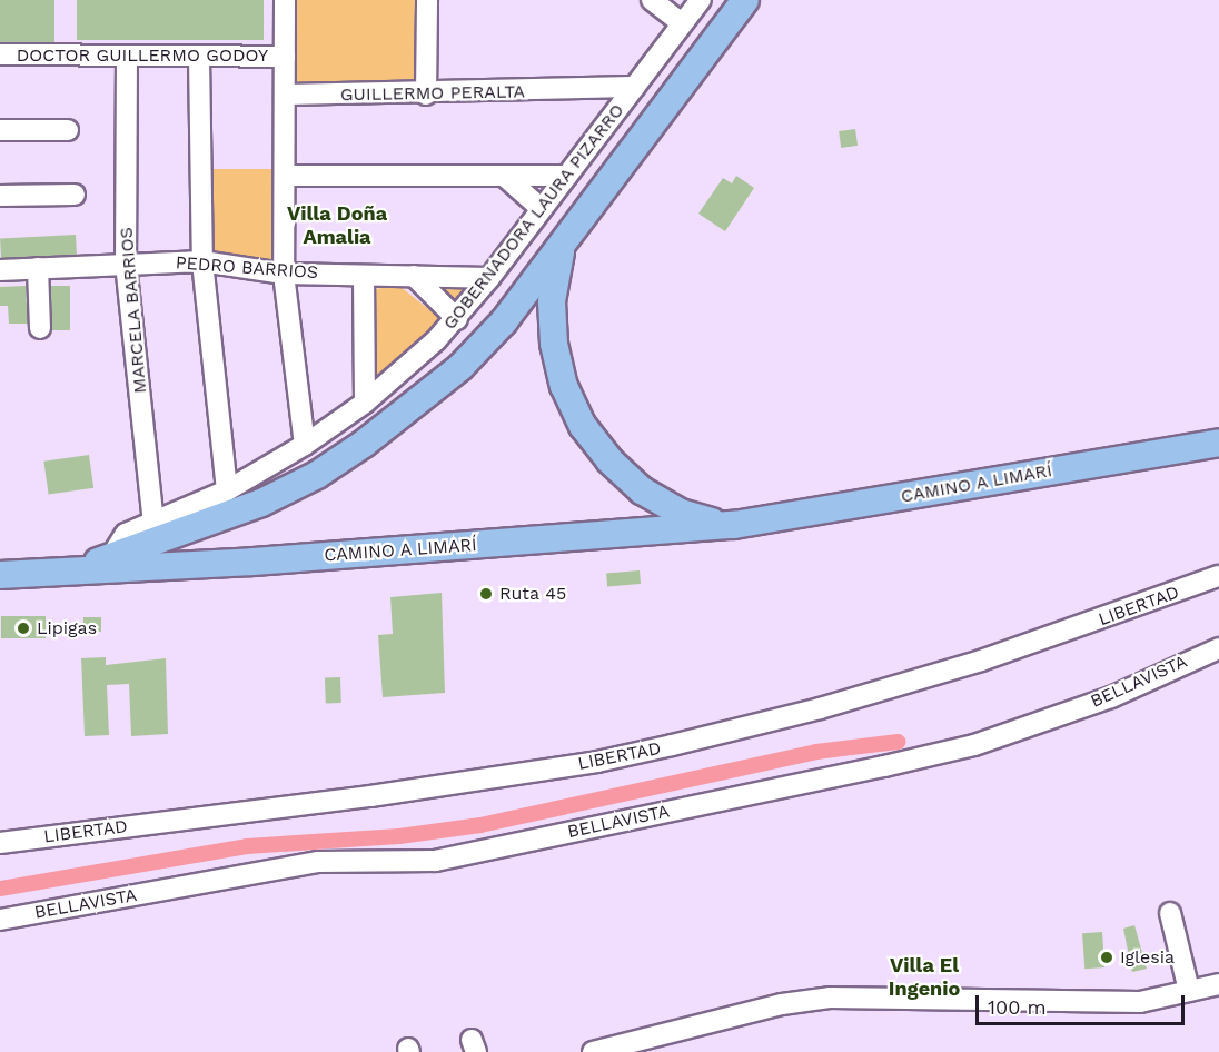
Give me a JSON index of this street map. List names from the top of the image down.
{
  "streets": {
    "main road": ["GOBERNADORA LAURA PIZARRO", "CAMINO A LIMARÍ"],
    "street": [
      "DOCTOR GUILLERMO GODOY",
      "GUILLERMO PERALTA",
      "PEDRO BARRIOS",
      "MARCELA BARRIOS",
      "LIBERTAD",
      "BELLAVISTA"
    ]
  },
  "crossings": [
    ["DOCTOR GUILLERMO GODOY", "MARCELA BARRIOS"],
    ["GUILLERMO PERALTA", "GOBERNADORA LAURA PIZARRO"],
    ["GOBERNADORA LAURA PIZARRO", "PEDRO BARRIOS"],
    ["GOBERNADORA LAURA PIZARRO", "MARCELA BARRIOS"],
    ["GOBERNADORA LAURA PIZARRO", "CAMINO A LIMARÍ"],
    ["PEDRO BARRIOS", "MARCELA BARRIOS"]
  ],
  "districts": ["Villa Doña Amalia", "Villa El Ingenio"],
  "places": ["Ruta 45", "Lipigas", "Iglesia"],
  "scale_bar": "100 m"
}
